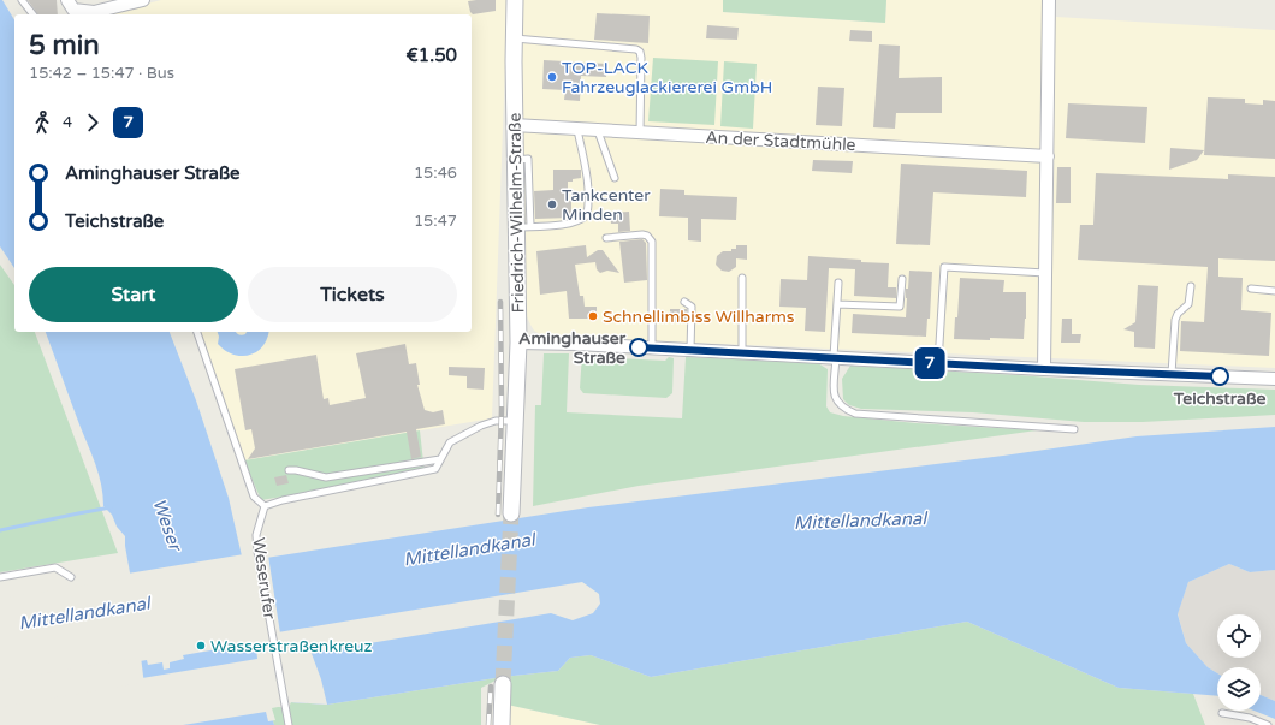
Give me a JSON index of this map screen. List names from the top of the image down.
{
  "streets": {
    "street": ["An der Stadtmühle", "Friedrich-Wilhelm-Straße"],
    "lane": ["Weserufer"]
  },
  "crossings": [
    ["An der Stadtmühle", "Friedrich-Wilhelm-Straße"]
  ],
  "water": ["Mittellandkanal", "Weser"],
  "places": [
    "TOP-LACK Fahrzeuglackiererei GmbH",
    "Tankcenter Minden",
    "Schnellimbiss Willharms",
    "Aminghauser Straße",
    "Teichstraße",
    "Wasserstraßenkreuz"
  ],
  "lines": ["bus line 7"],
  "page": {
    "on_map": "7",
    "heading": ["5 min", "15:42 – 15:47 · Bus", "€1.50"],
    "legs": ["4", "7"],
    "list": [
      {
        "name": "Aminghauser Straße",
        "value": "15:46"
      },
      {
        "name": "Teichstraße",
        "value": "15:47"
      }
    ],
    "buttons": ["Start", "Tickets"]
  }
}
